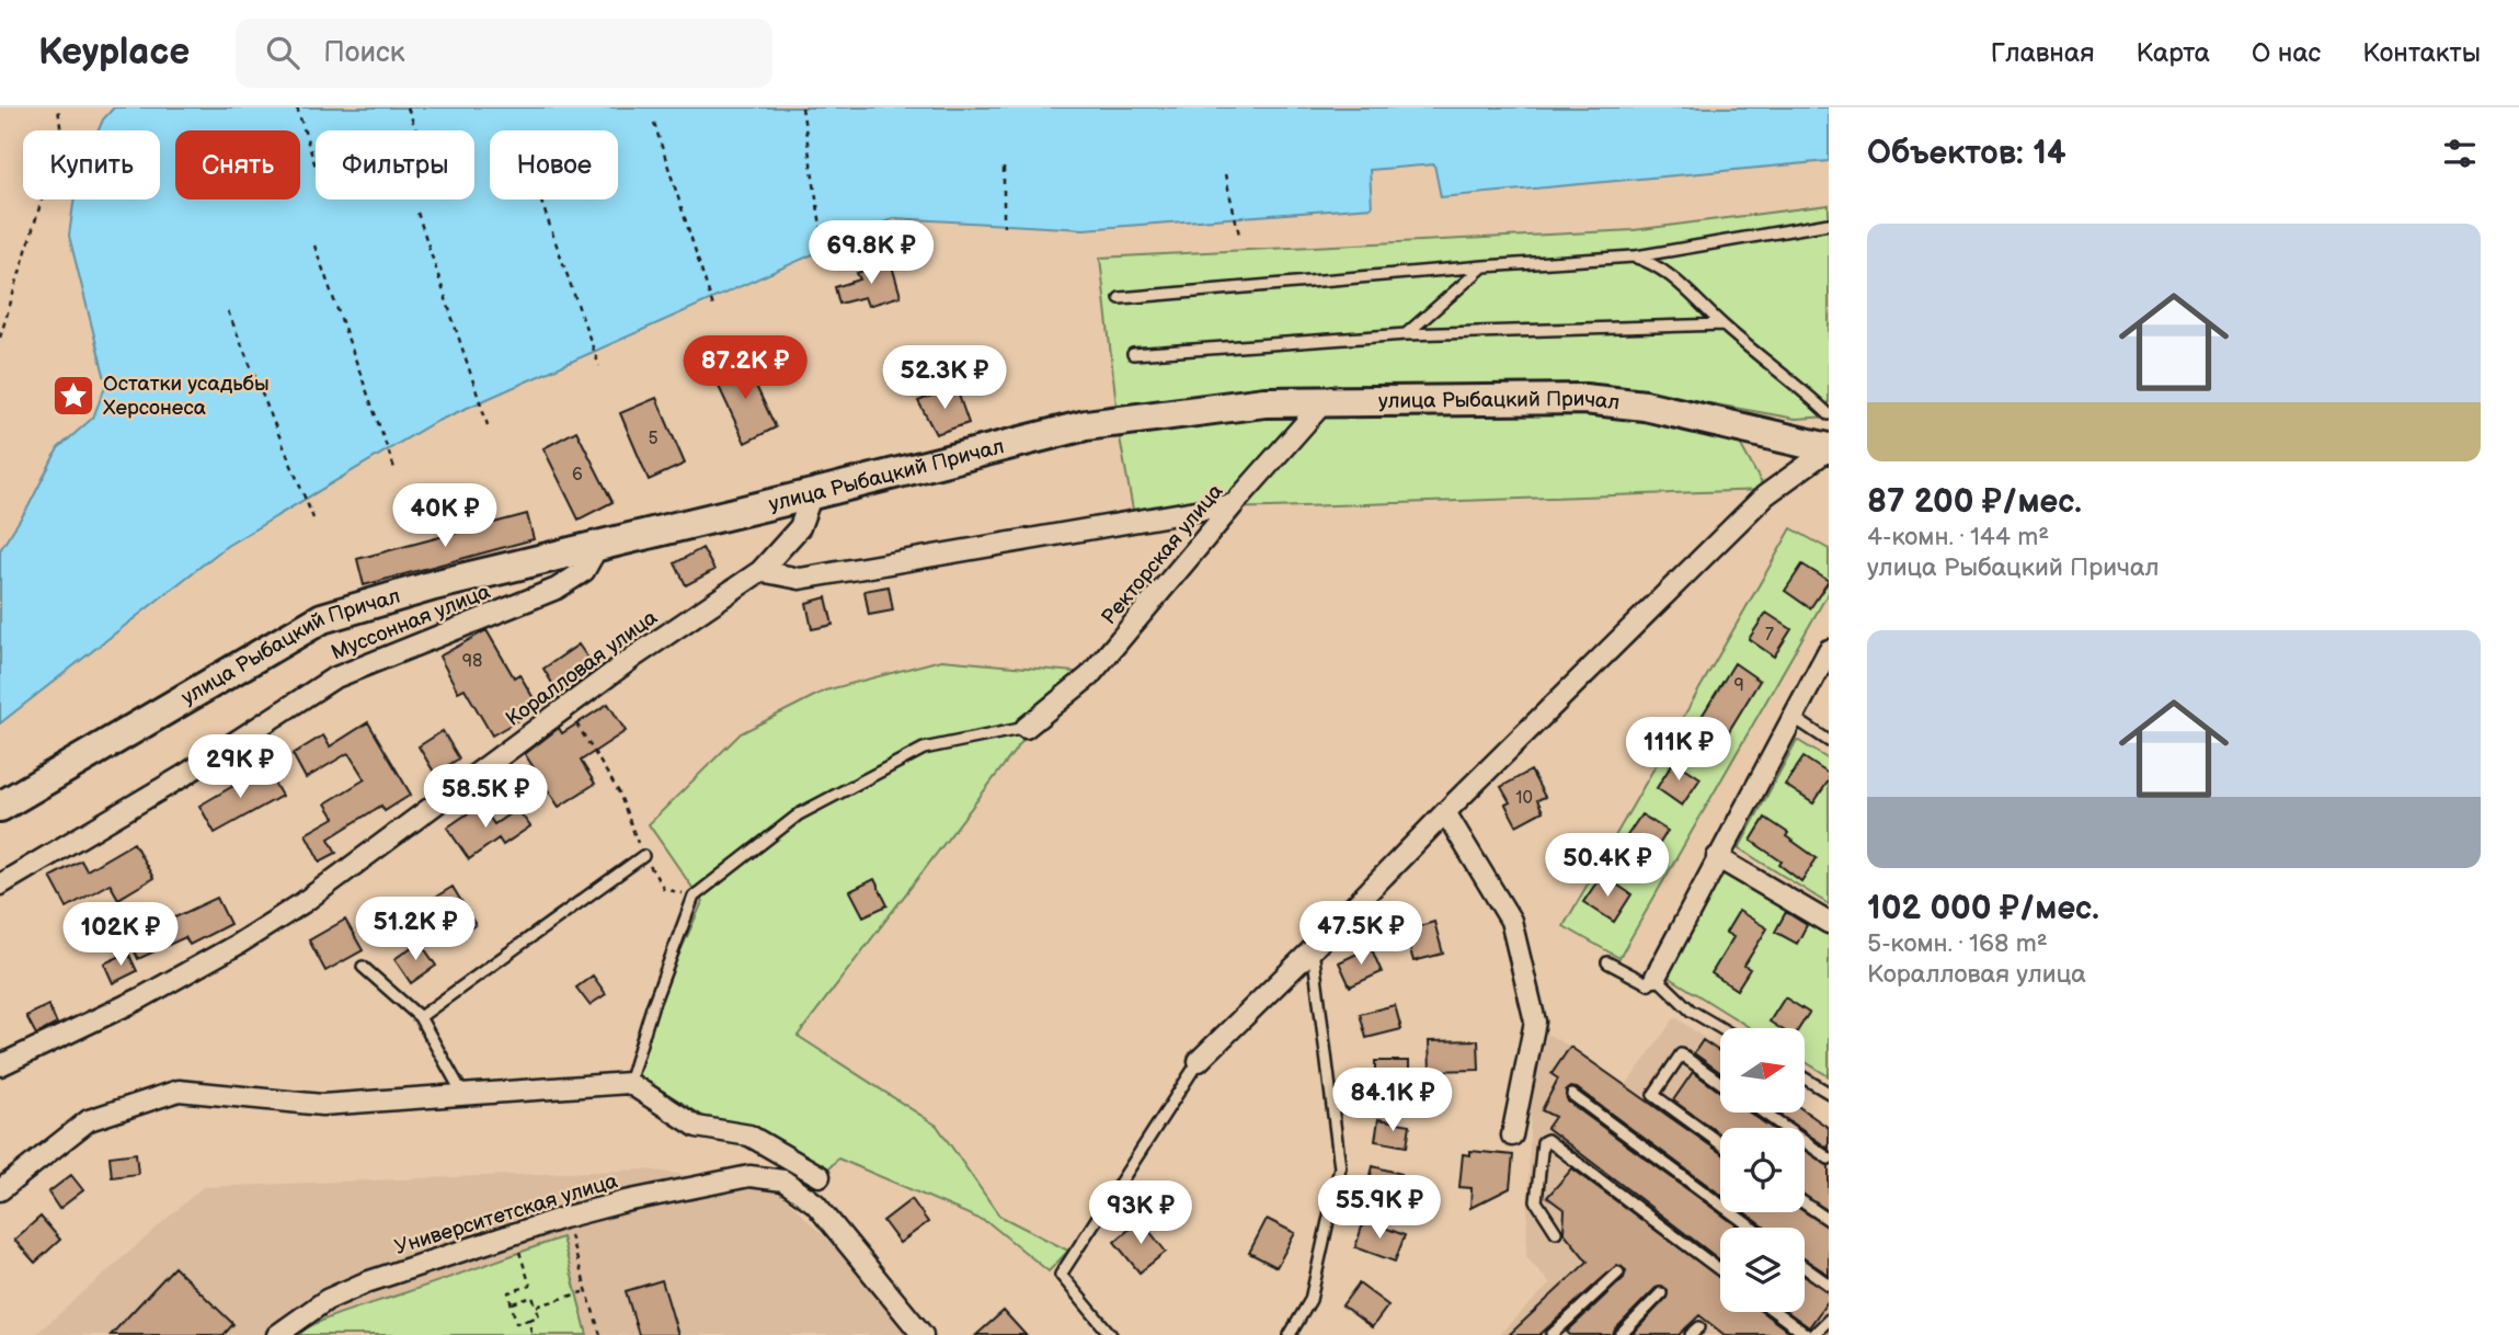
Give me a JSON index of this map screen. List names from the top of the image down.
{
  "streets": {
    "main road": ["улица Рыбацкий Причал"],
    "street": [
      "Ректорская улица",
      "Муссонная улица",
      "Коралловая улица",
      "Университетская улица"
    ]
  },
  "crossings": [
    ["улица Рыбацкий Причал", "Ректорская улица"],
    ["улица Рыбацкий Причал", "Муссонная улица"],
    ["улица Рыбацкий Причал", "Коралловая улица"]
  ],
  "places": {
    "place": ["Остатки усадьбы Херсонеса"]
  },
  "house_numbers": [
    "5",
    "6",
    "7",
    "98",
    "9",
    "10"
  ],
  "north": "right",
  "page": {
    "header": "Keyplace",
    "search": "Поиск",
    "nav": [
      "Главная",
      "Карта",
      "О нас",
      "Контакты"
    ],
    "heading": "Объектов: 14",
    "chip": [
      "Купить",
      "Снять",
      "Фильтры",
      "Новое"
    ],
    "list": [
      {
        "name": "87 200 ₽/мес.",
        "note": "4-комн. · 144 m² · улица Рыбацкий Причал"
      },
      {
        "name": "102 000 ₽/мес.",
        "note": "5-комн. · 168 m² · Коралловая улица"
      }
    ],
    "price": [
      "69.8K ₽",
      "87.2K ₽",
      "52.3K ₽",
      "40K ₽",
      "111K ₽",
      "29K ₽",
      "58.5K ₽",
      "50.4K ₽",
      "51.2K ₽",
      "47.5K ₽",
      "102K ₽",
      "84.1K ₽",
      "55.9K ₽",
      "93K ₽"
    ]
  }
}
